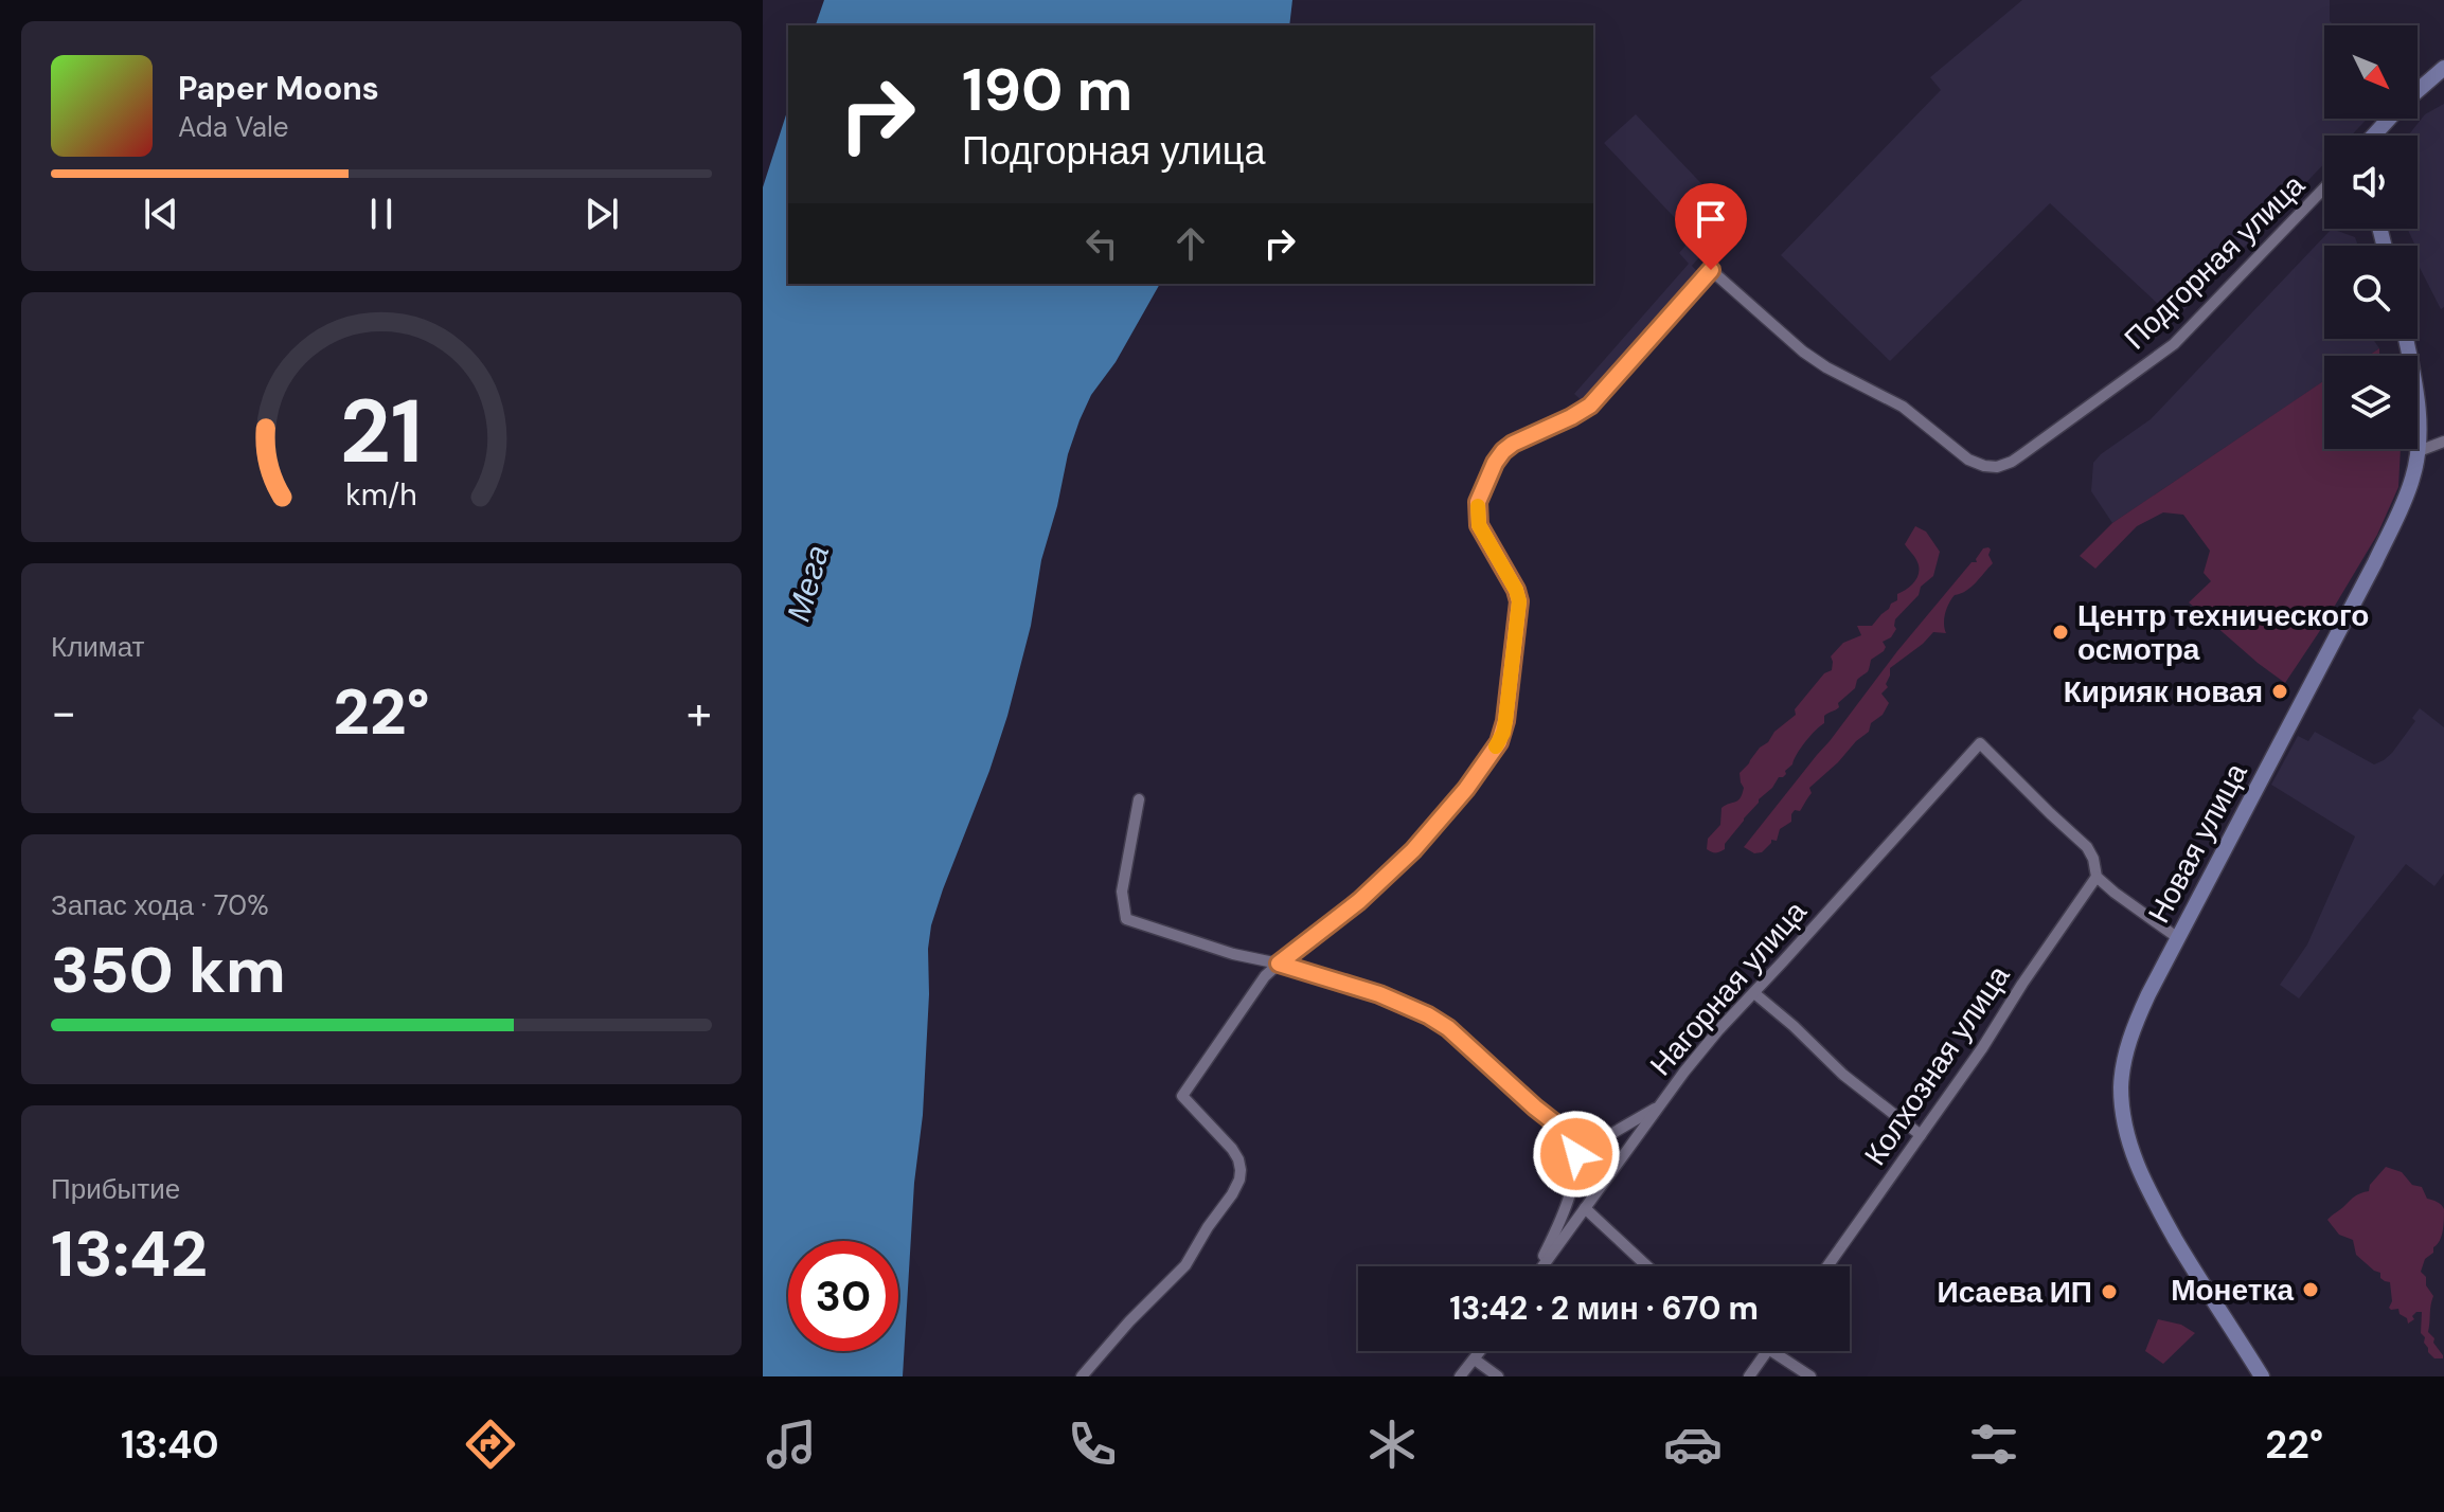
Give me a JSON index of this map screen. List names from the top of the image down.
{
  "streets": {
    "street": [
      "Подгорная улица",
      "Новая улица",
      "Нагорная улица",
      "Колхозная улица"
    ]
  },
  "crossings": [
    ["Нагорная улица", "Колхозная улица"]
  ],
  "water": ["Мега"],
  "places": [
    "Центр технического осмотра",
    "Кирияк новая",
    "Монетка",
    "Исаева ИП"
  ],
  "north": "bottom right",
  "page": {
    "turn": ["190 m", "Подгорная улица"],
    "song": ["Paper Moons", "Ada Vale"],
    "tile": [
      "Климат",
      ["Запас хода · 70%", "350 km"],
      ["Прибытие", "13:42"]
    ],
    "heat": ["−", "22°", "+"],
    "limit": "30",
    "trip": "13:42 · 2 мин · 670 m",
    "tabs": ["13:40", "22°"],
    "gauge": ["21", "km/h"]
  }
}
